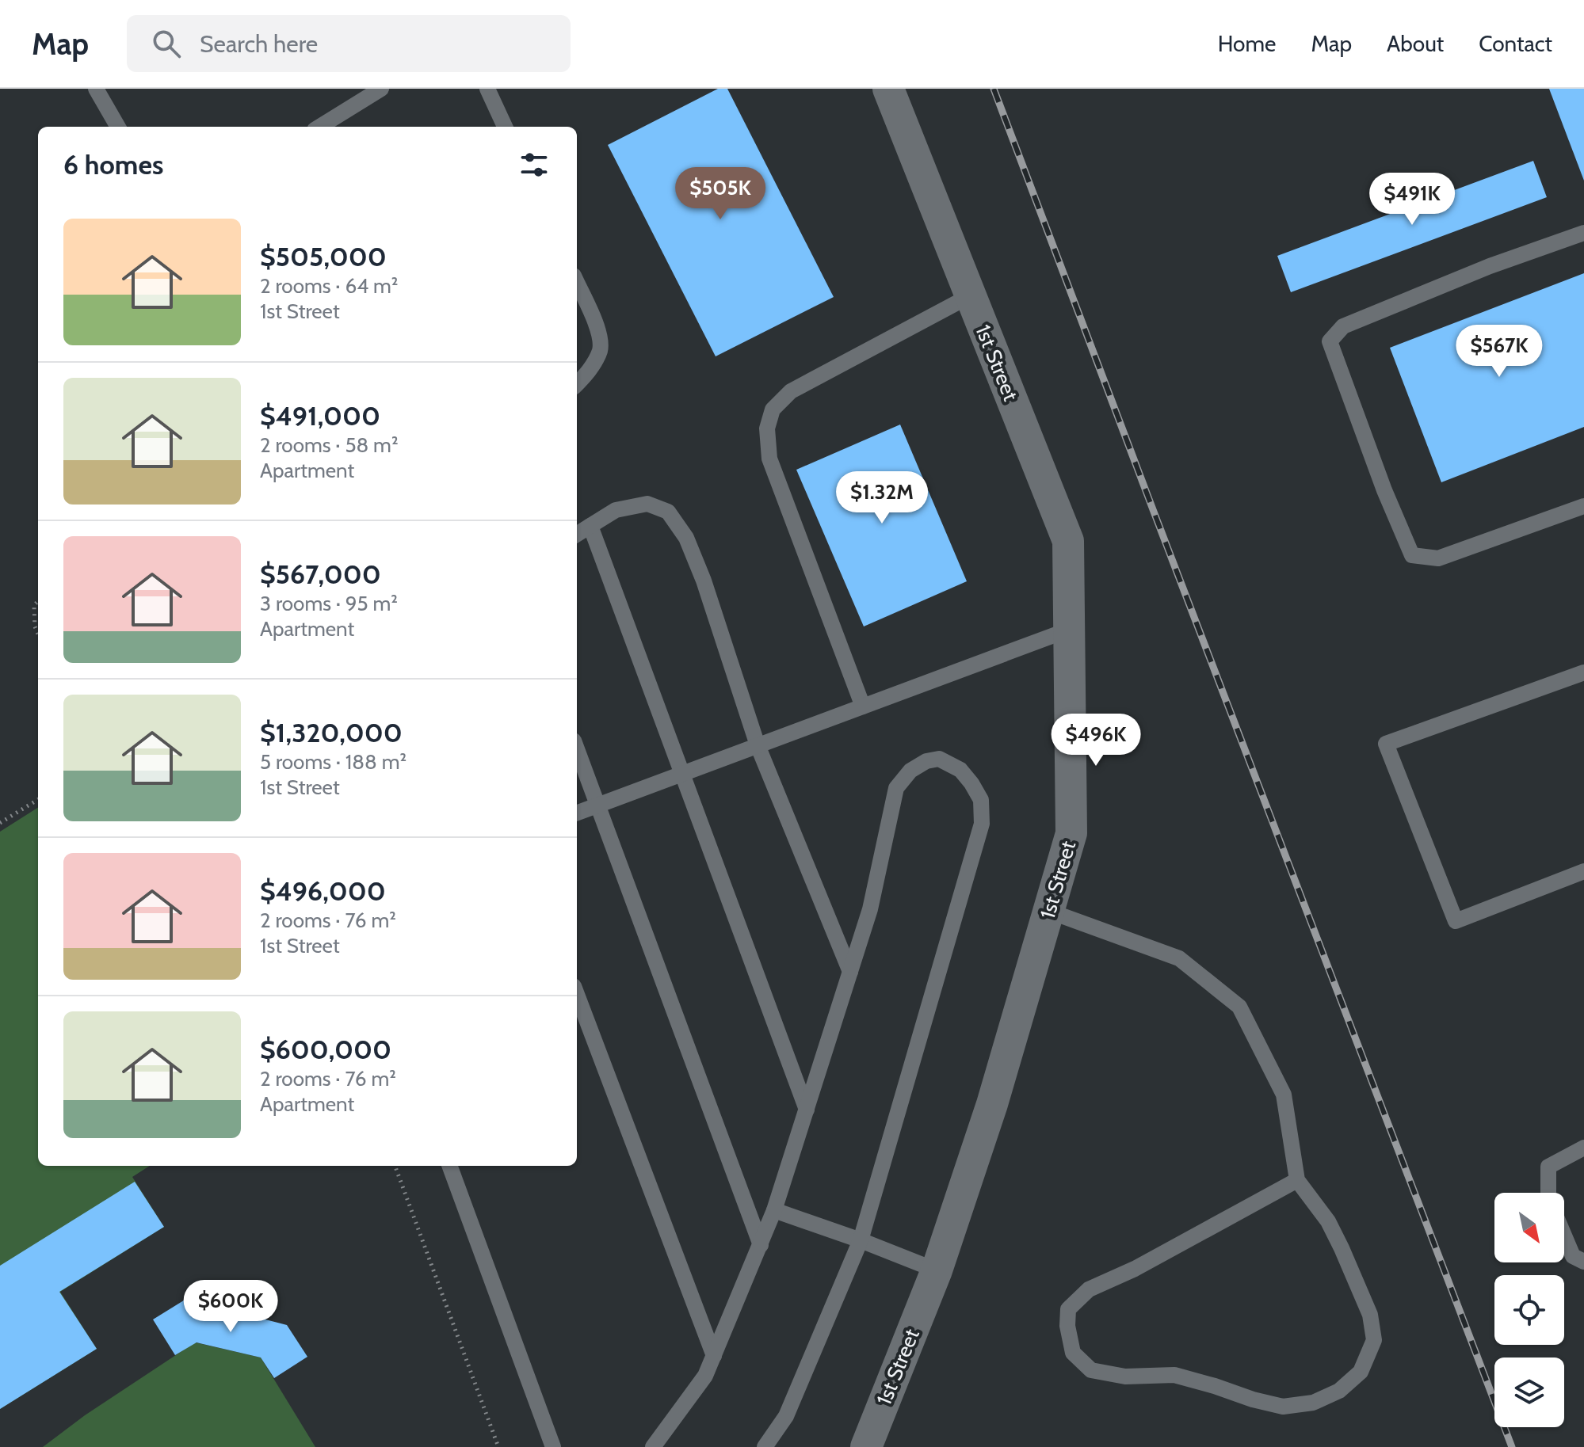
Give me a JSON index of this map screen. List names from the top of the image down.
{
  "streets": {
    "street": ["1st Street"]
  },
  "north": "bottom right",
  "page": {
    "header": "Map",
    "search": "Search here",
    "nav": [
      "Home",
      "Map",
      "About",
      "Contact"
    ],
    "heading": "6 homes",
    "price": [
      "$505K",
      "$491K",
      "$567K",
      "$1.32M",
      "$496K",
      "$600K"
    ],
    "list": [
      {
        "name": "$505,000",
        "note": "2 rooms · 64 m² · 1st Street"
      },
      {
        "name": "$491,000",
        "note": "2 rooms · 58 m² · Apartment"
      },
      {
        "name": "$567,000",
        "note": "3 rooms · 95 m² · Apartment"
      },
      {
        "name": "$1,320,000",
        "note": "5 rooms · 188 m² · 1st Street"
      },
      {
        "name": "$496,000",
        "note": "2 rooms · 76 m² · 1st Street"
      },
      {
        "name": "$600,000",
        "note": "2 rooms · 76 m² · Apartment"
      }
    ]
  }
}
